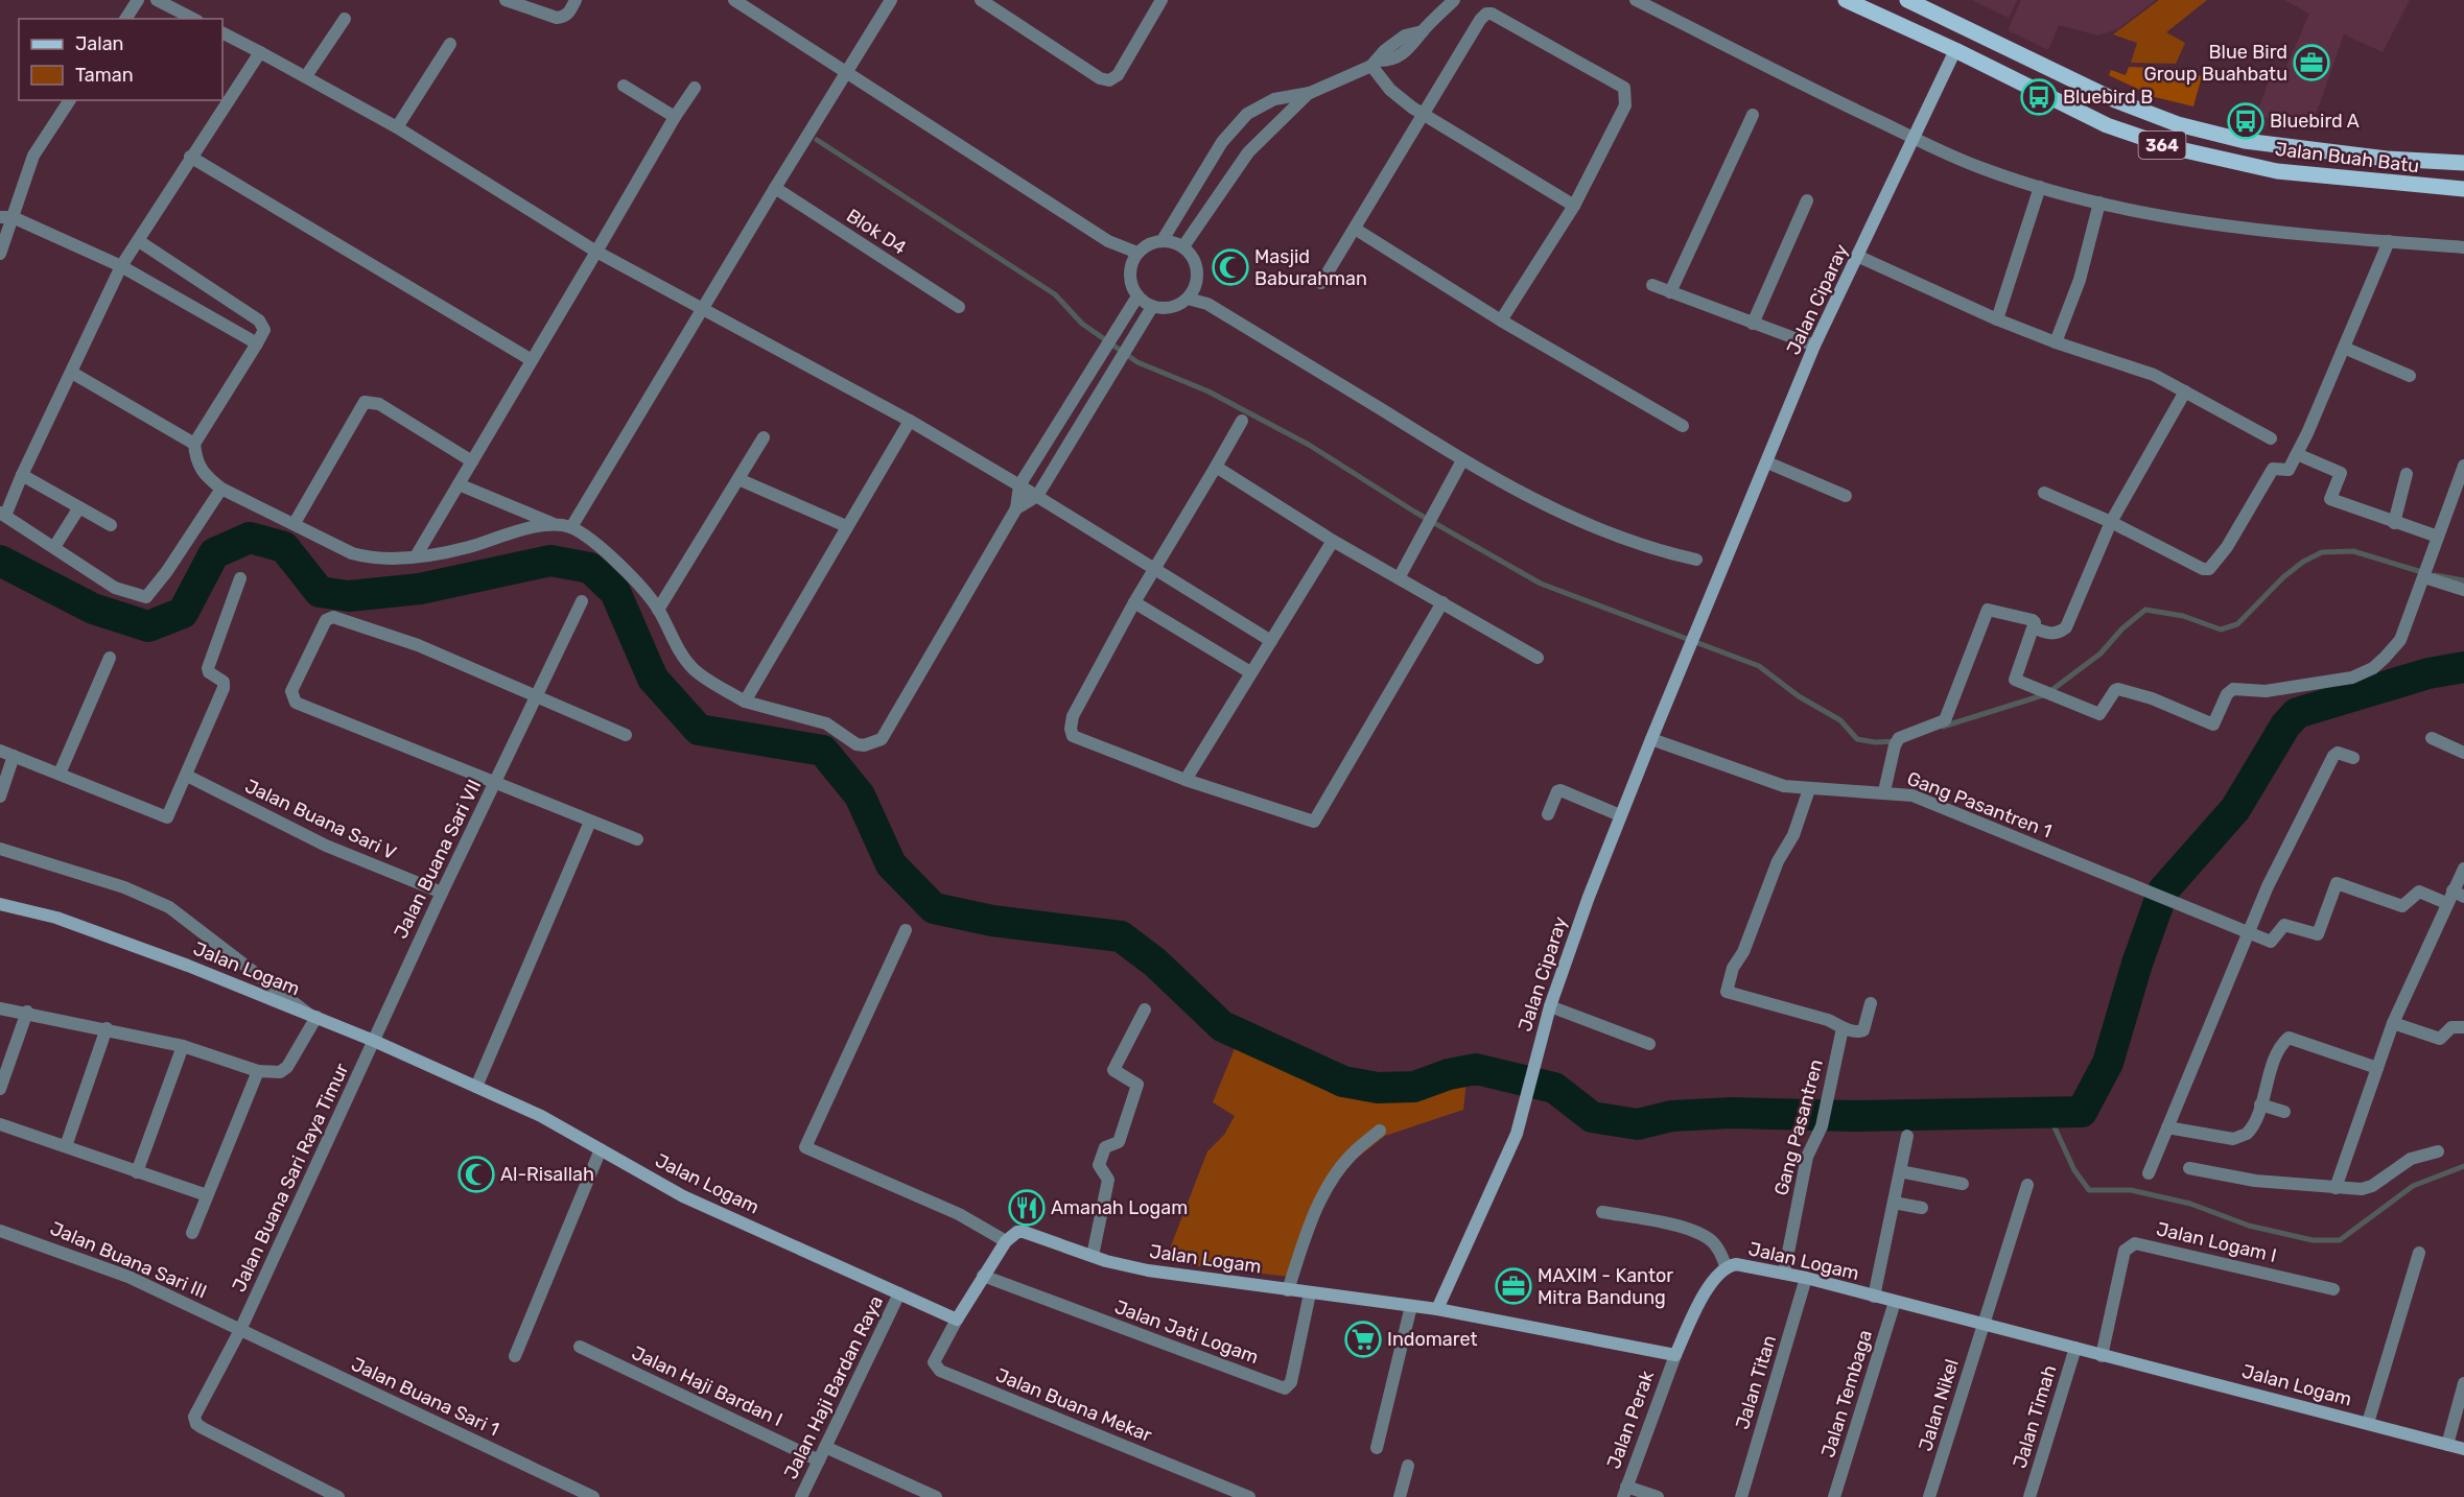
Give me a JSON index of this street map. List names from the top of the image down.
{
  "streets": {
    "main road": ["364", "Jalan Buah Batu"],
    "street": [
      "Blok D4",
      "Jalan Ciparay",
      "Gang Pasantren 1",
      "Jalan Buana Sari V",
      "Jalan Buana Sari VII",
      "Jalan Logam",
      "Gang Pasantren",
      "Jalan Buana Sari Raya Timur",
      "Jalan Logam I",
      "Jalan Buana Sari III",
      "Jalan Jati Logam",
      "Jalan Titan",
      "Jalan Haji Bardan I",
      "Jalan Haji Bardan Raya",
      "Jalan Tembaga",
      "Jalan Buana Sari 1",
      "Jalan Buana Mekar",
      "Jalan Nikel",
      "Jalan Timah",
      "Jalan Perak"
    ]
  },
  "crossings": [
    ["Jalan Buah Batu", "Jalan Ciparay"],
    ["Jalan Ciparay", "Gang Pasantren 1"],
    ["Jalan Ciparay", "Jalan Logam"],
    ["Jalan Buana Sari V", "Jalan Buana Sari VII"],
    ["Jalan Buana Sari VII", "Jalan Logam"],
    ["Jalan Buana Sari VII", "Jalan Buana Sari Raya Timur"],
    ["Jalan Logam", "Gang Pasantren"],
    ["Jalan Logam", "Jalan Buana Sari Raya Timur"],
    ["Jalan Logam", "Jalan Logam I"],
    ["Jalan Logam", "Jalan Jati Logam"],
    ["Jalan Logam", "Jalan Titan"],
    ["Jalan Logam", "Jalan Haji Bardan Raya"],
    ["Jalan Logam", "Jalan Tembaga"],
    ["Jalan Logam", "Jalan Buana Mekar"],
    ["Jalan Logam", "Jalan Nikel"],
    ["Jalan Logam", "Jalan Timah"],
    ["Jalan Logam", "Jalan Perak"],
    ["Jalan Buana Sari Raya Timur", "Jalan Buana Sari III"],
    ["Jalan Buana Sari Raya Timur", "Jalan Buana Sari 1"],
    ["Jalan Buana Sari III", "Jalan Buana Sari 1"],
    ["Jalan Haji Bardan I", "Jalan Haji Bardan Raya"]
  ],
  "places": {
    "office": ["Blue Bird Group Buahbatu", "MAXIM - Kantor Mitra Bandung"],
    "bus stop": ["Bluebird B", "Bluebird A"],
    "mosque": ["Masjid Baburahman", "Al-Risallah"],
    "restaurant": ["Amanah Logam"],
    "supermarket": ["Indomaret"]
  },
  "legend": ["Jalan", "Taman"]
}
